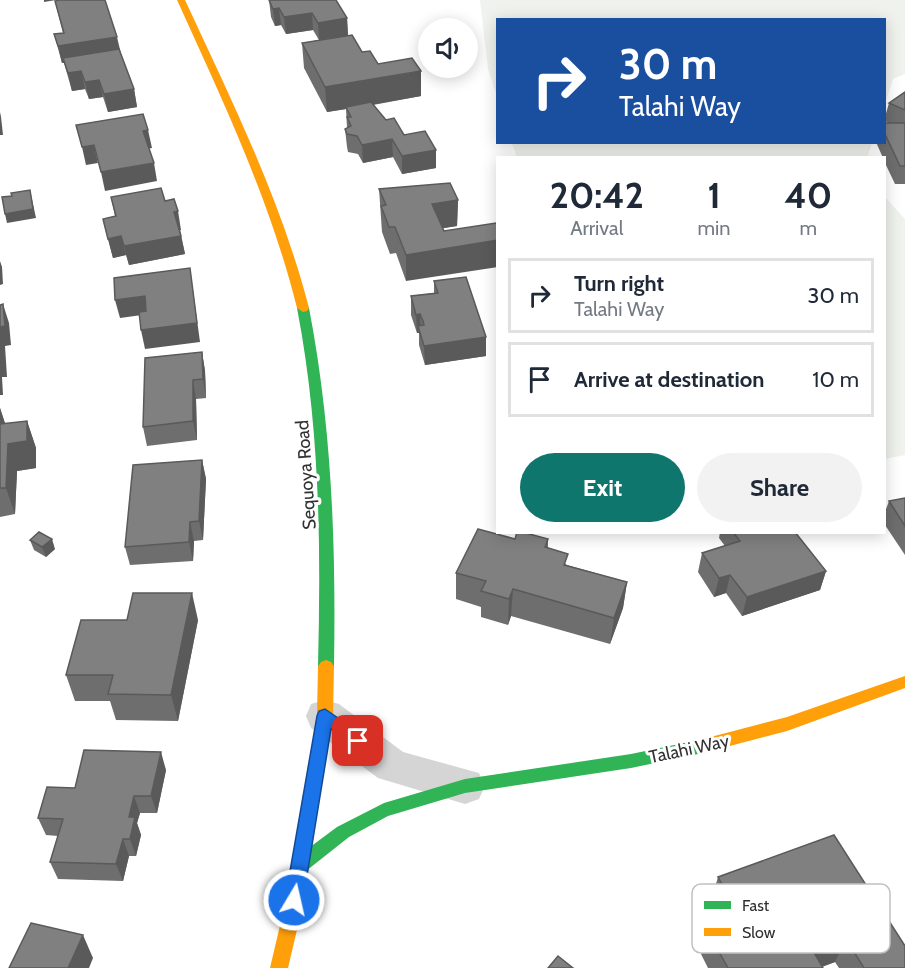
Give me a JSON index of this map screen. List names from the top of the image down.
{
  "streets": {
    "street": ["Sequoya Road", "Talahi Way"]
  },
  "crossings": [
    ["Sequoya Road", "Talahi Way"]
  ],
  "legend": ["Fast", "Slow"],
  "page": {
    "turn": ["30 m", "Talahi Way"],
    "eta": [
      "20:42",
      "Arrival",
      "1",
      "min",
      "40",
      "m"
    ],
    "list": [
      {
        "name": "Turn right",
        "note": "Talahi Way",
        "value": "30 m"
      },
      {
        "name": "Arrive at destination",
        "value": "10 m"
      }
    ],
    "buttons": ["Exit", "Share"]
  }
}
